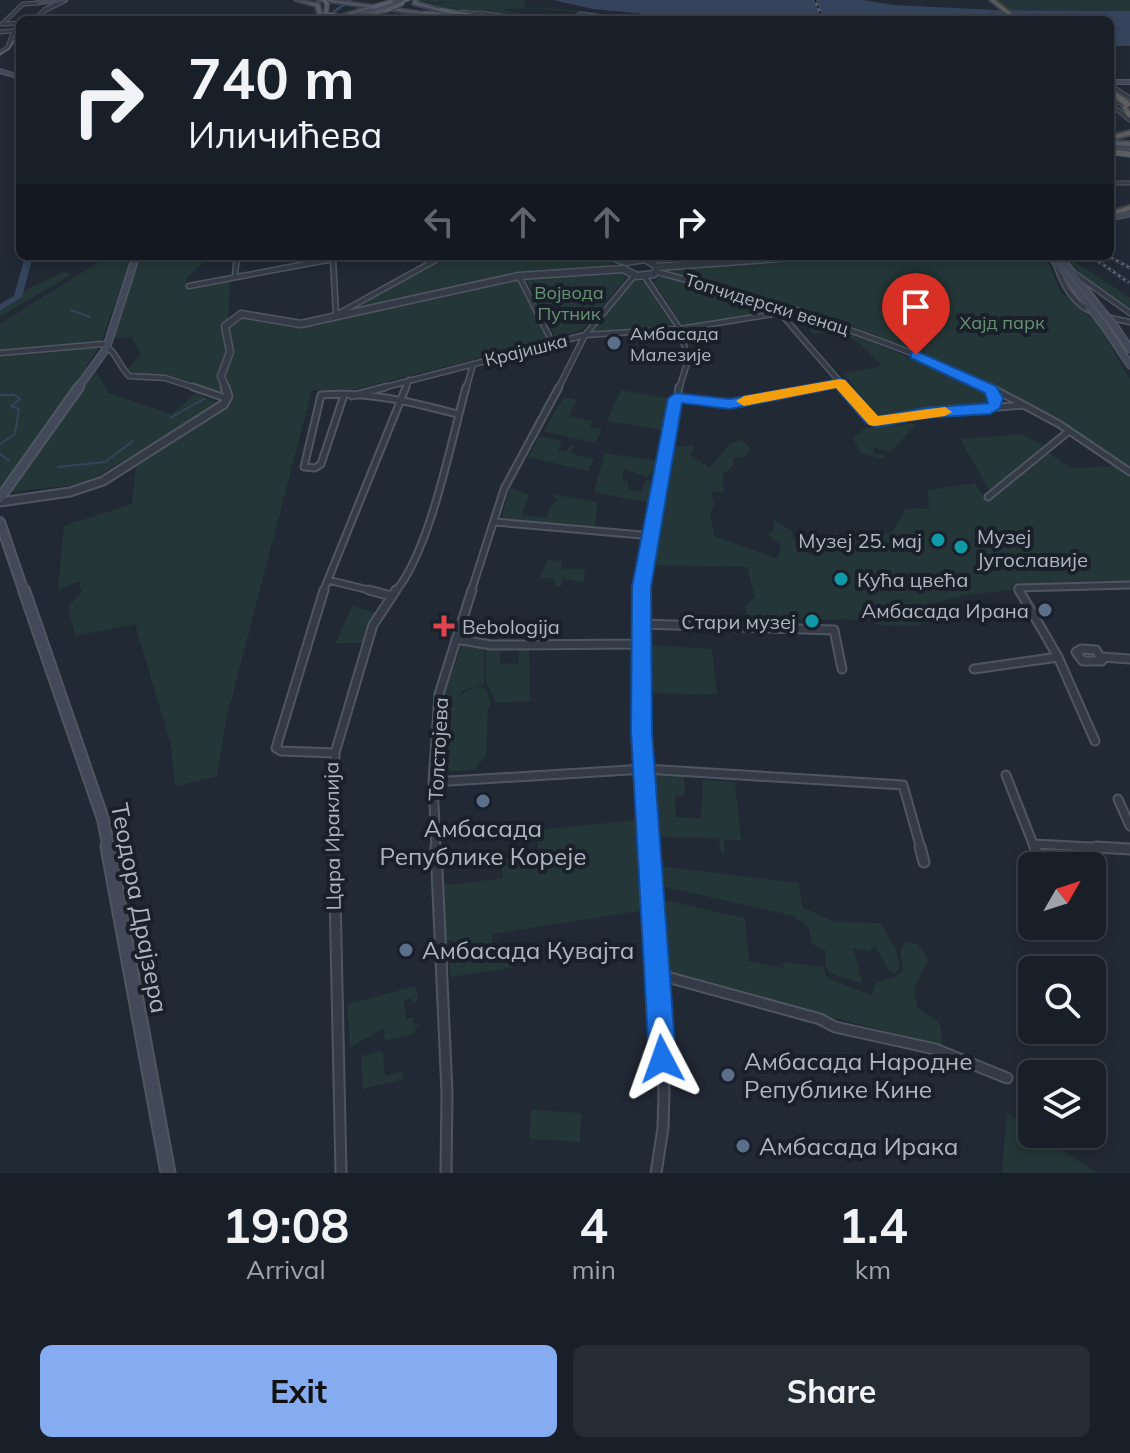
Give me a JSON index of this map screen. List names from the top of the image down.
{
  "streets": {
    "main road": ["Теодора Драјзера"],
    "street": [
      "Топчидерски венац",
      "Крајишка",
      "Толстојева",
      "Цара Ираклија"
    ]
  },
  "crossings": [
    ["Топчидерски венац", "Крајишка"],
    ["Крајишка", "Толстојева"],
    ["Крајишка", "Цара Ираклија"]
  ],
  "parks": ["Војвода Путник", "Хајд парк"],
  "places": {
    "other": [
      "Амбасада Малезије",
      "Музеј 25. мај",
      "Музеј Југославије",
      "Кућа цвећа",
      "Амбасада Ирана",
      "Стари музеј",
      "Амбасада Републике Кореје",
      "Амбасада Кувајта",
      "Амбасада Народне Републике Кине",
      "Амбасада Ирака"
    ],
    "health": ["Bebologija"]
  },
  "north": "top right",
  "page": {
    "turn": ["740 m", "Иличићева"],
    "eta": [
      "19:08",
      "Arrival",
      "4",
      "min",
      "1.4",
      "km"
    ],
    "buttons": ["Exit", "Share"]
  }
}
